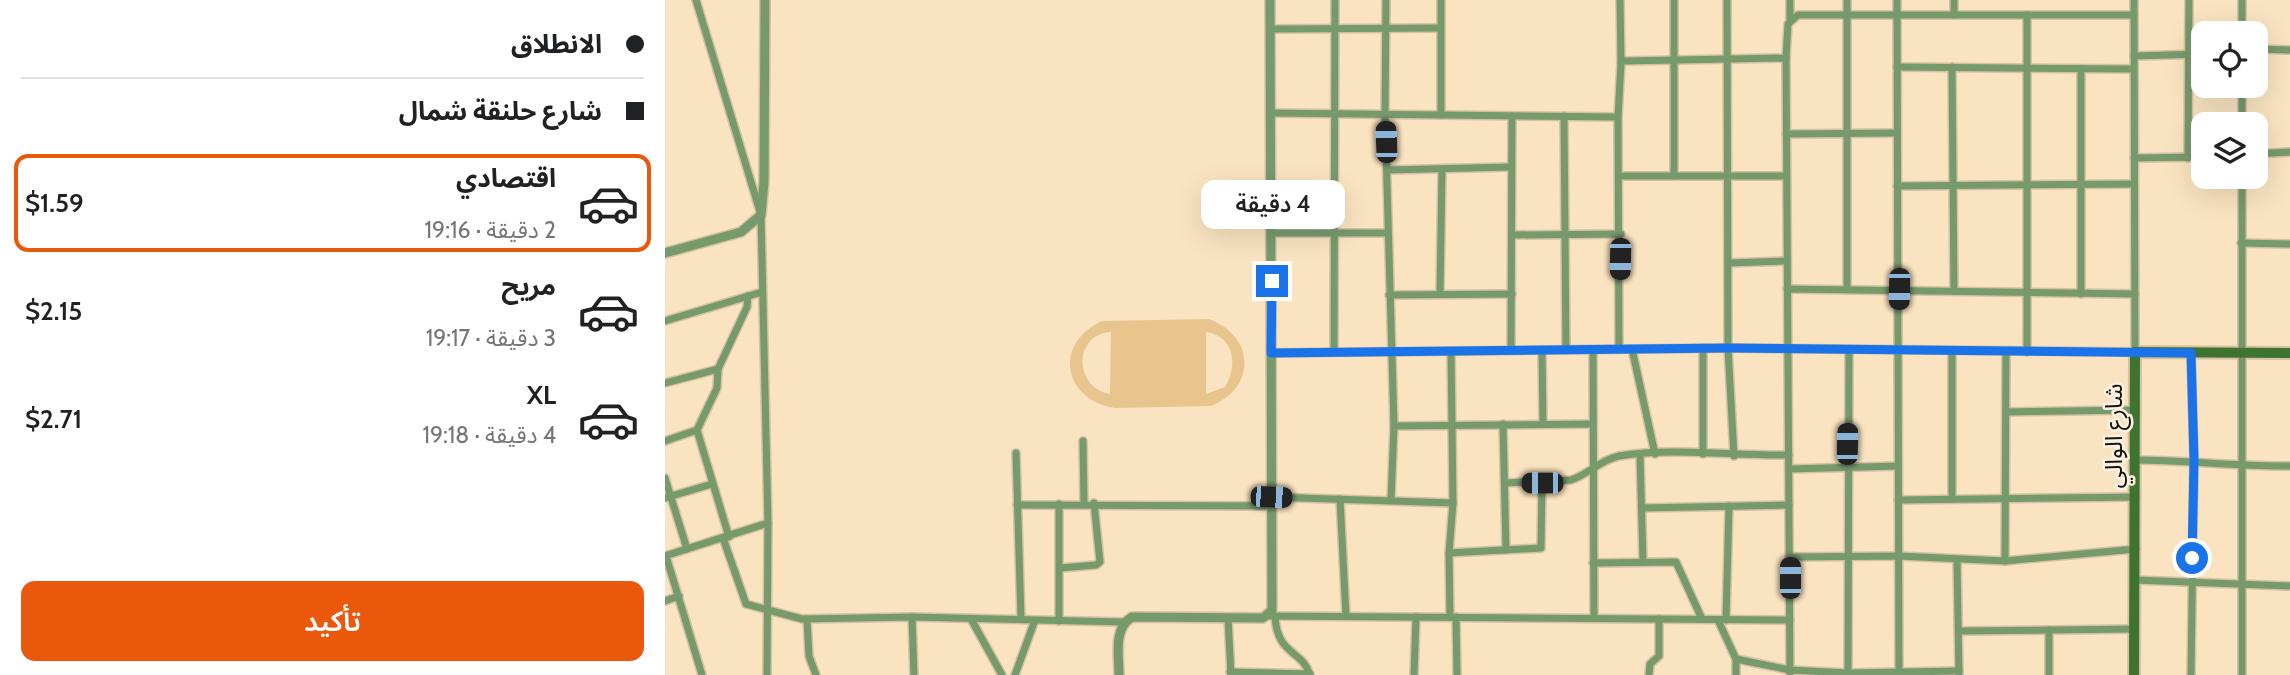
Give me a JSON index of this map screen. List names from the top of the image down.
{
  "streets": {
    "main road": ["شارع الوالي"]
  },
  "page": {
    "banner": ["الانطلاق", "شارع حلنقة شمال"],
    "list": [
      {
        "name": "اقتصادي",
        "note": "2 دقيقة · 19:16",
        "value": "$1.59"
      },
      {
        "name": "مريح",
        "note": "3 دقيقة · 19:17",
        "value": "$2.15"
      },
      {
        "name": "XL",
        "note": "4 دقيقة · 19:18",
        "value": "$2.71"
      }
    ],
    "bubble": "4 دقيقة",
    "buttons": "تأكيد"
  }
}
